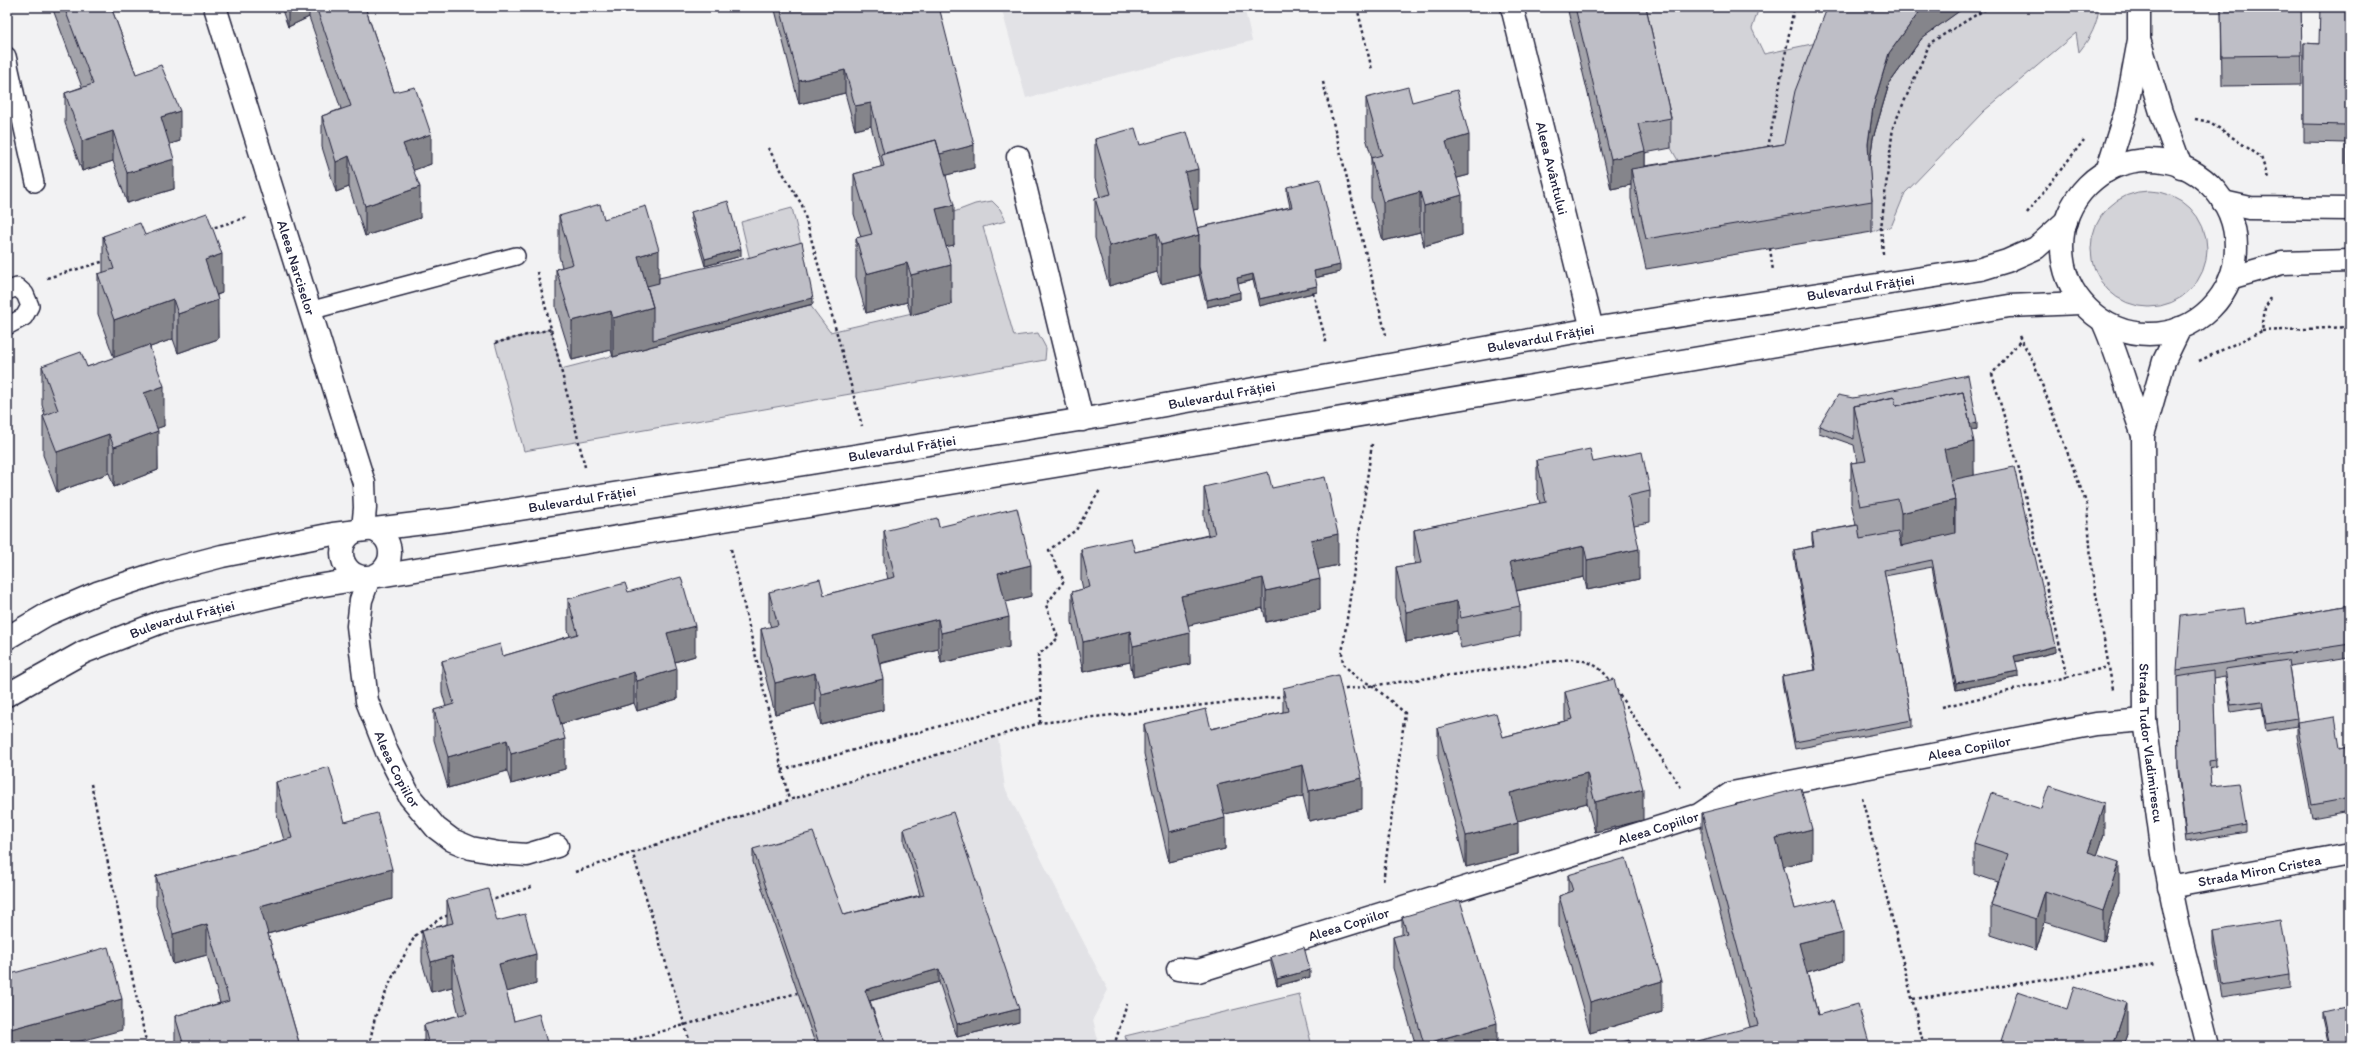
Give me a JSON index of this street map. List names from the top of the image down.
{
  "streets": {
    "main road": [
      "Aleea Avântului",
      "Aleea Narciselor",
      "Bulevardul Frăției",
      "Strada Tudor Vladimirescu",
      "Aleea Copiilor",
      "Strada Miron Cristea"
    ]
  },
  "crossings": [
    ["Aleea Avântului", "Bulevardul Frăției"],
    ["Aleea Narciselor", "Bulevardul Frăției"],
    ["Aleea Narciselor", "Aleea Copiilor"],
    ["Bulevardul Frăției", "Aleea Copiilor"],
    ["Strada Tudor Vladimirescu", "Aleea Copiilor"],
    ["Strada Tudor Vladimirescu", "Strada Miron Cristea"]
  ]
}
